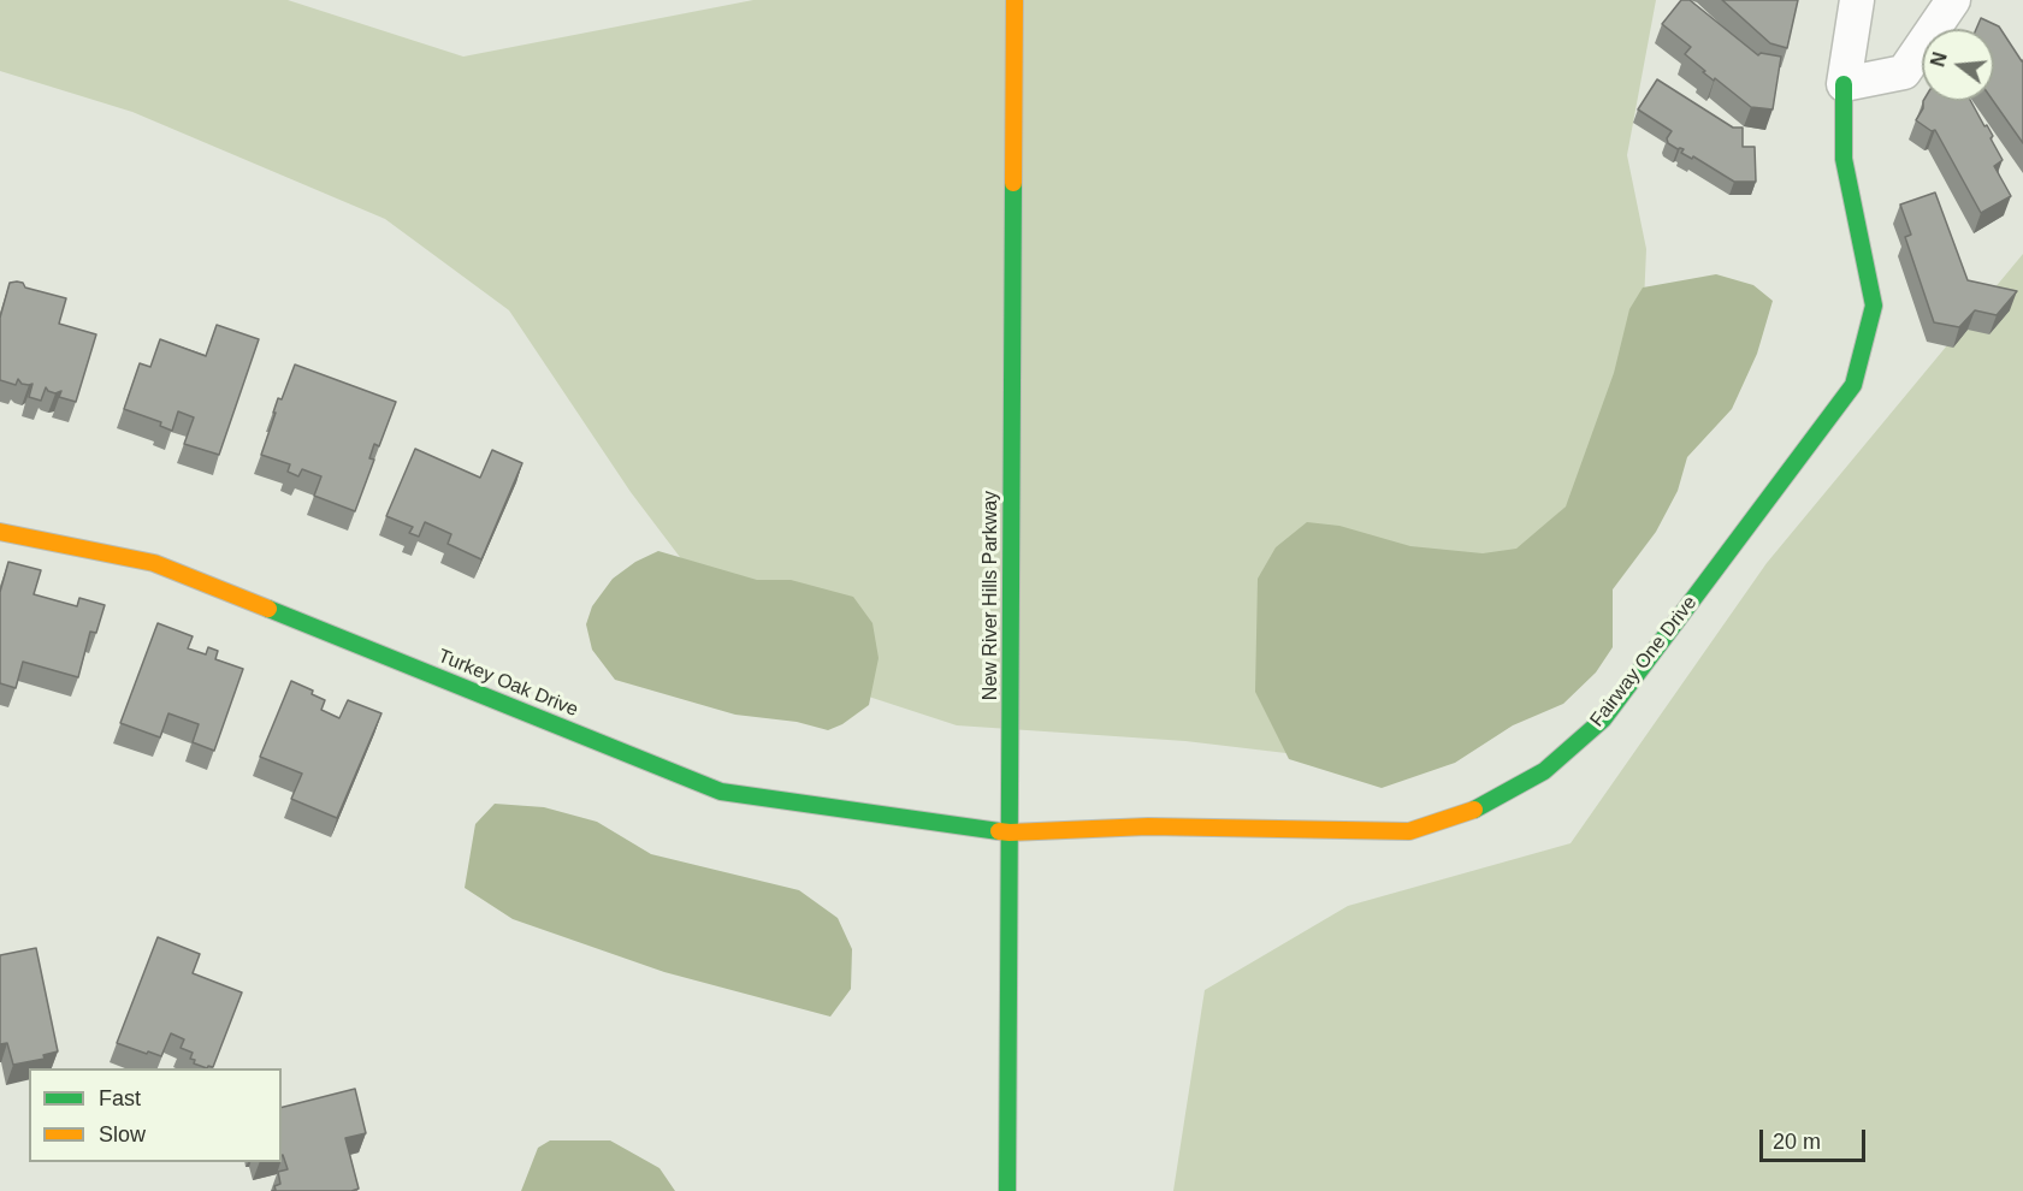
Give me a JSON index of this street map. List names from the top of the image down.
{
  "streets": {
    "street": ["New River Hills Parkway", "Fairway One Drive", "Turkey Oak Drive"]
  },
  "crossings": [
    ["New River Hills Parkway", "Fairway One Drive"],
    ["New River Hills Parkway", "Turkey Oak Drive"],
    ["Fairway One Drive", "Turkey Oak Drive"]
  ],
  "legend": ["Fast", "Slow"],
  "scale_bar": "20 m",
  "north": "left"
}
